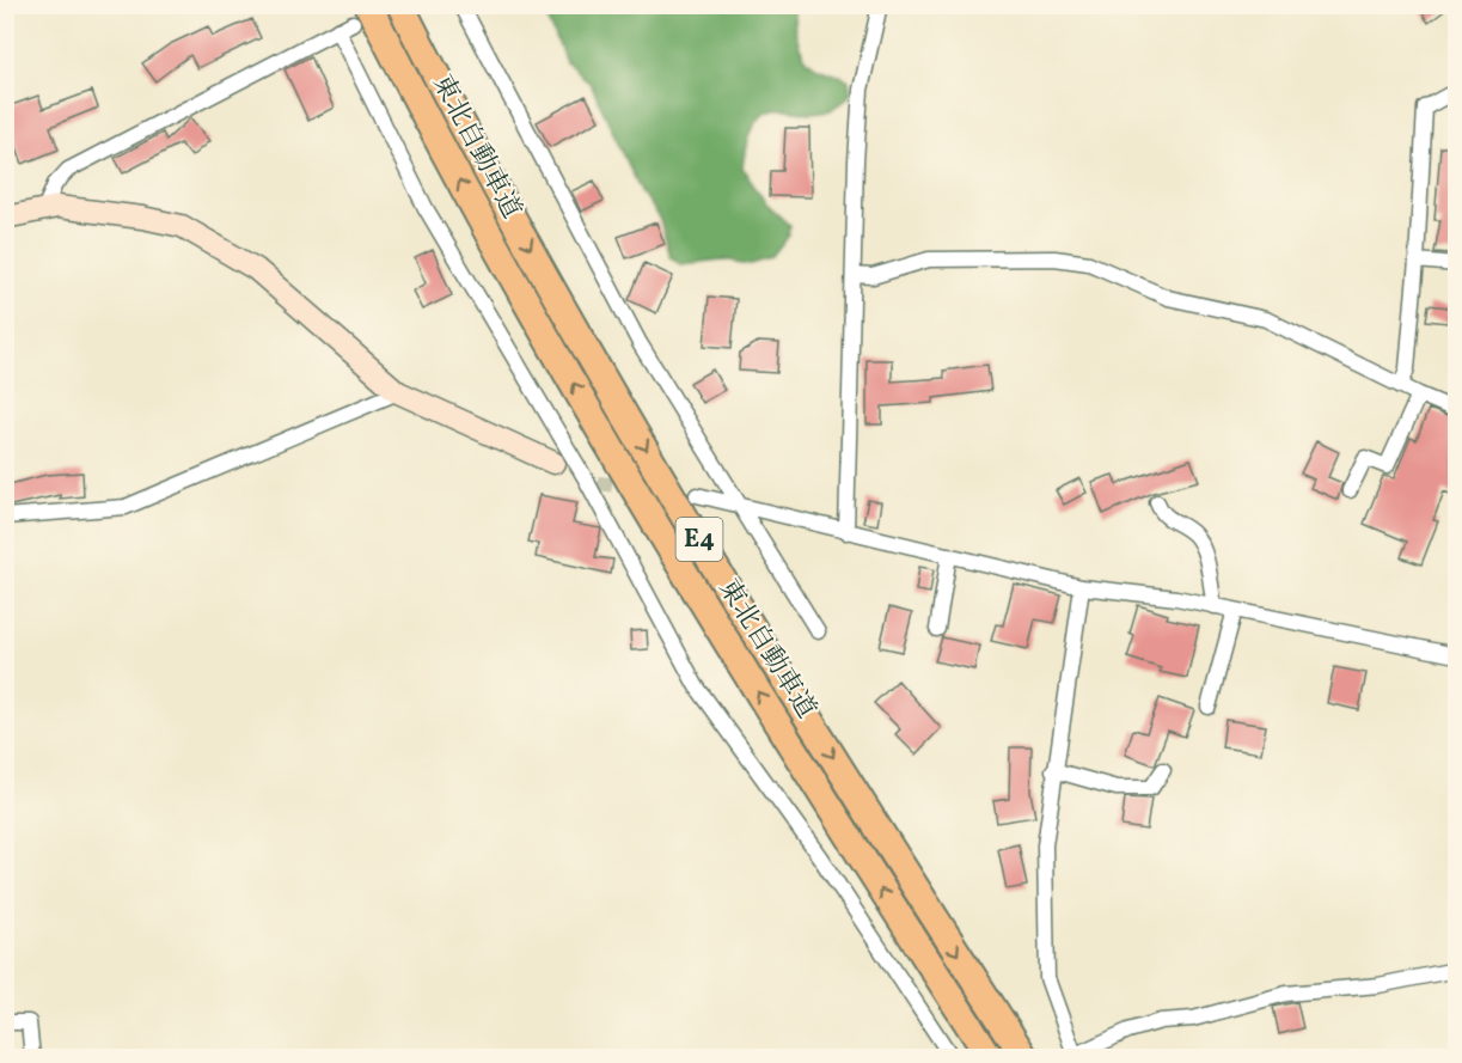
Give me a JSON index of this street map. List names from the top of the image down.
{
  "streets": {
    "highway": ["東北自動車道", "E4"]
  }
}
